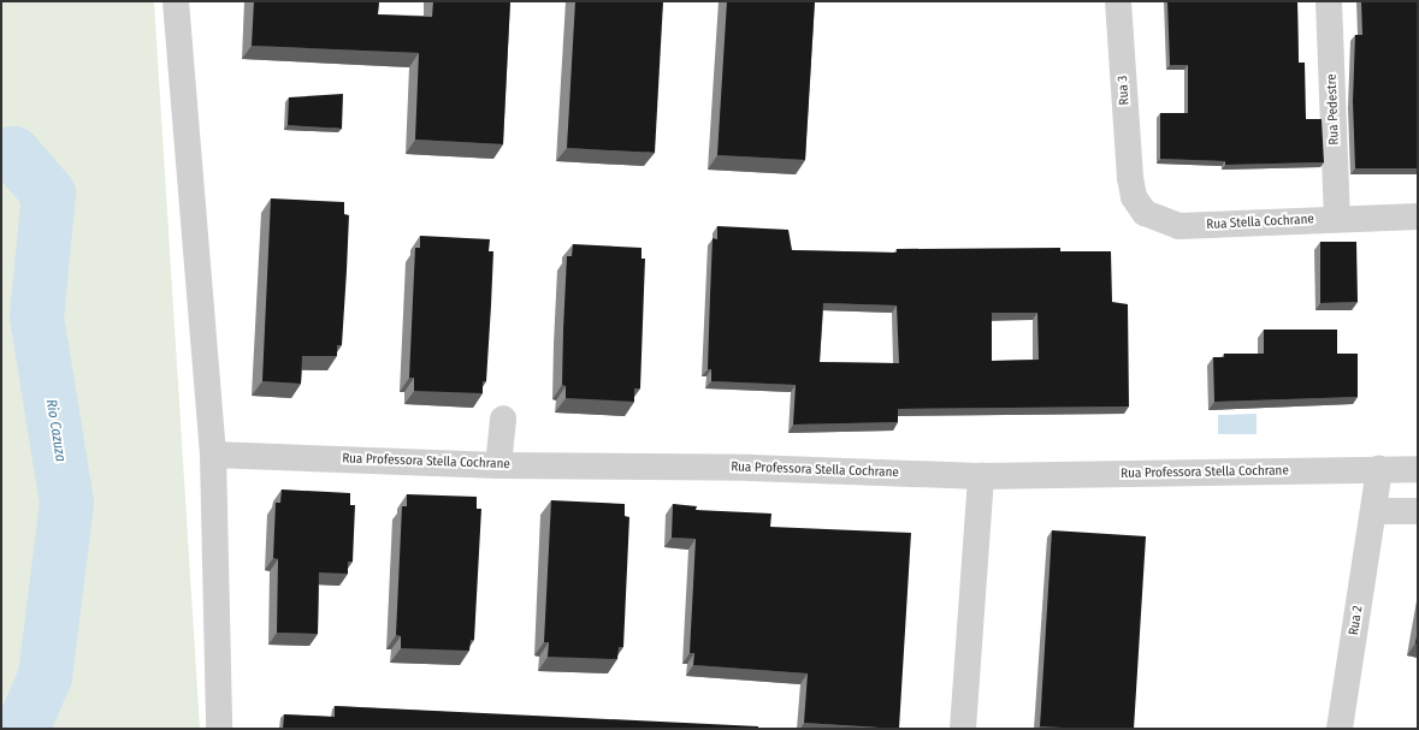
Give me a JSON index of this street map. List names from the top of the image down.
{
  "streets": {
    "street": [
      "Rua 3",
      "Rua Pedestre",
      "Rua Stella Cochrane",
      "Rua Professora Stella Cochrane",
      "Rua 2"
    ]
  },
  "crossings": [
    ["Rua 3", "Rua Stella Cochrane"],
    ["Rua Pedestre", "Rua Stella Cochrane"],
    ["Rua Professora Stella Cochrane", "Rua 2"]
  ],
  "water": ["Rio Cazuza"]
}
